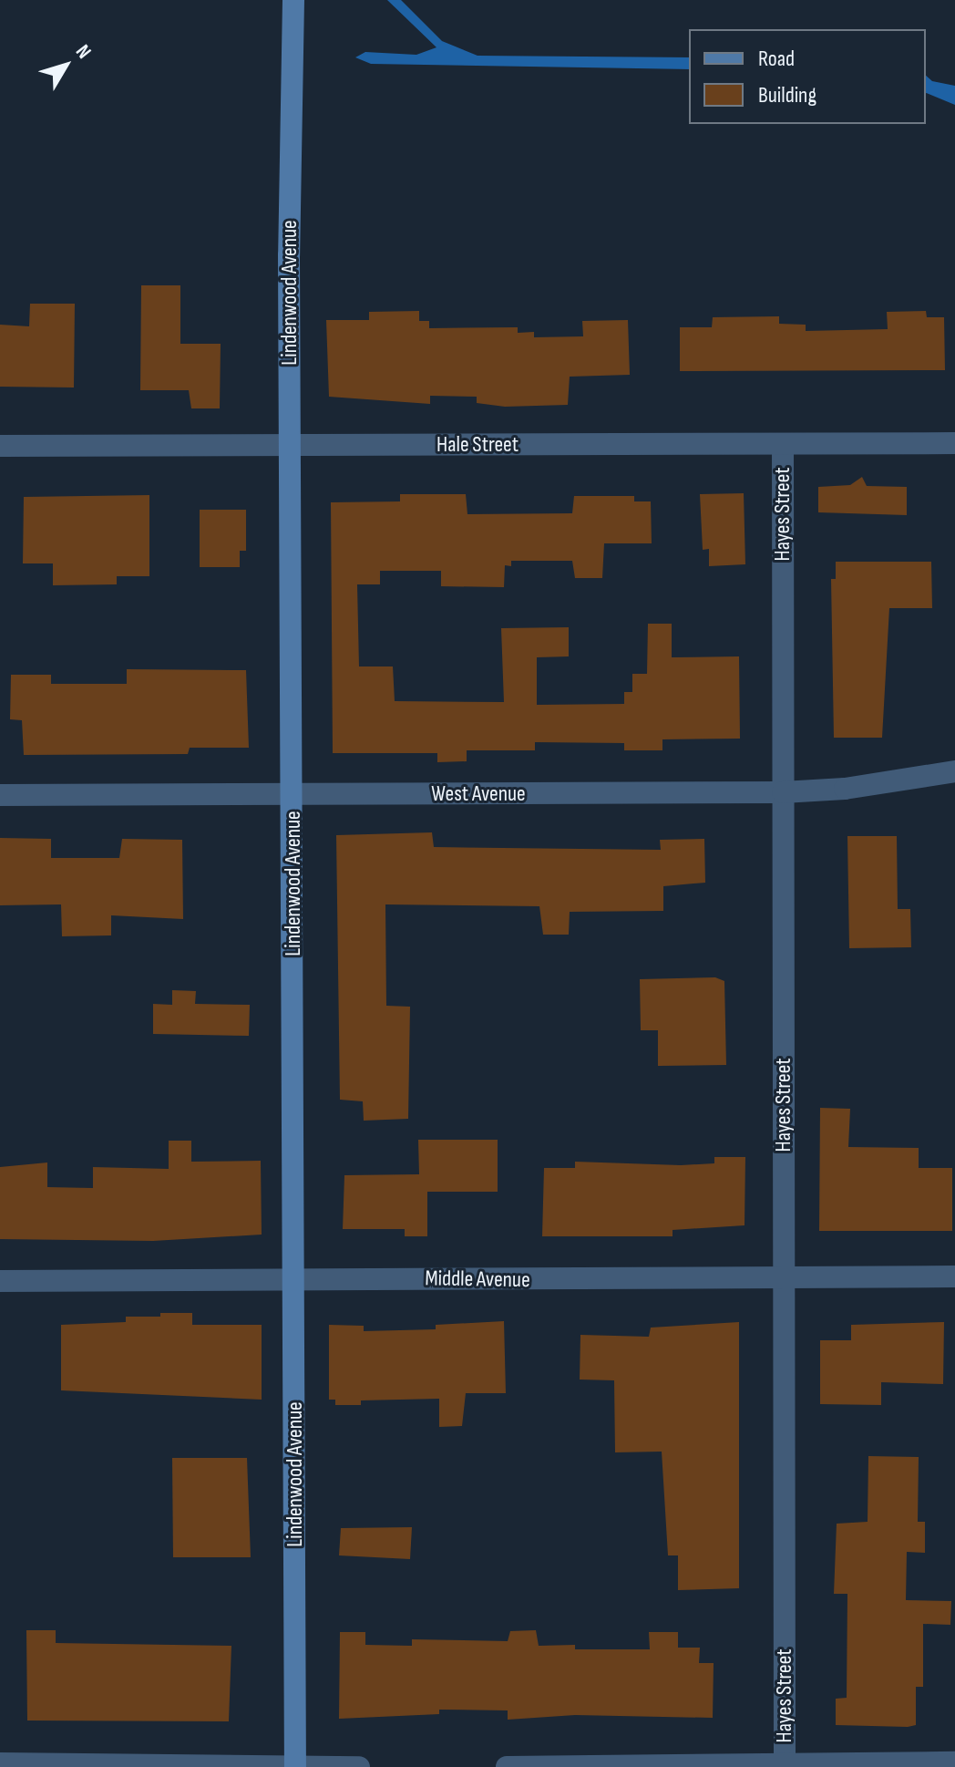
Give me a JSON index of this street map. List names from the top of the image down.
{
  "streets": {
    "street": [
      "Lindenwood Avenue",
      "Hale Street",
      "Hayes Street",
      "West Avenue",
      "Middle Avenue"
    ]
  },
  "crossings": [
    ["Lindenwood Avenue", "Hale Street"],
    ["Lindenwood Avenue", "West Avenue"],
    ["Lindenwood Avenue", "Middle Avenue"],
    ["Hale Street", "Hayes Street"],
    ["Hayes Street", "West Avenue"],
    ["Hayes Street", "Middle Avenue"]
  ],
  "legend": ["Road", "Building"],
  "north": "top right"
}
